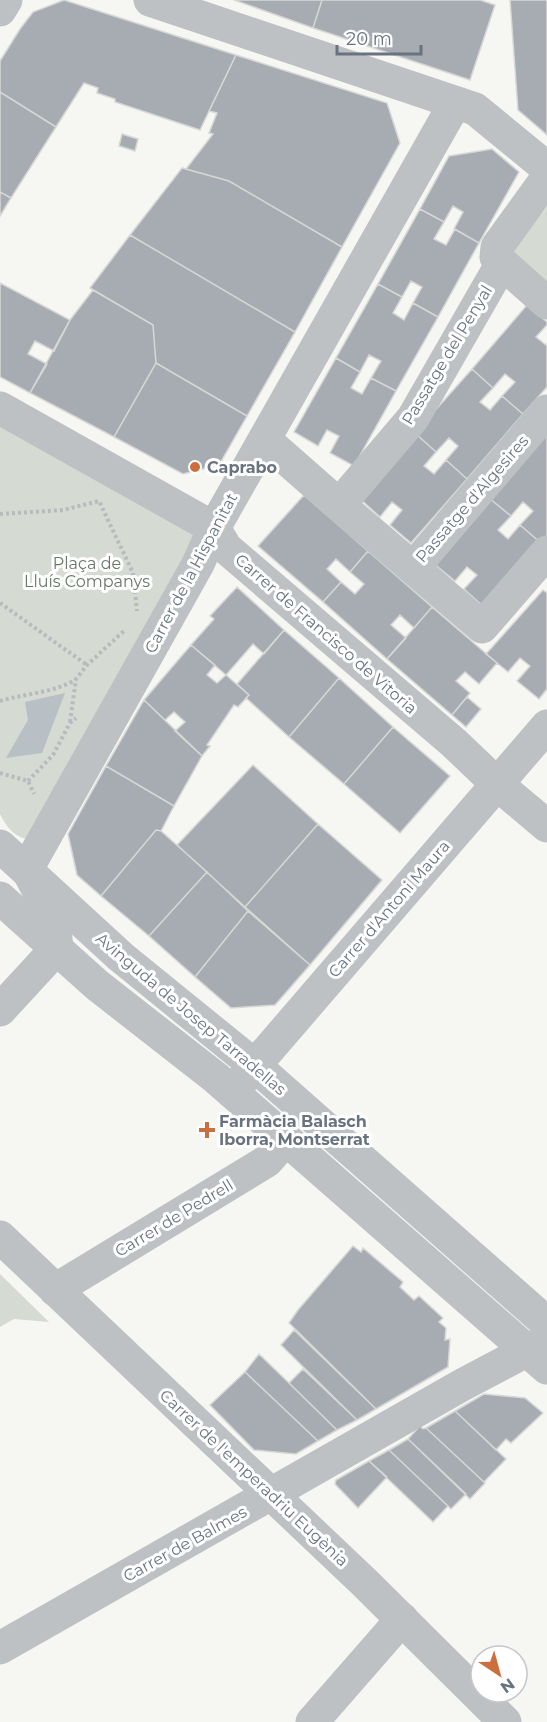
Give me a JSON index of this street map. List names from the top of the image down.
{
  "streets": {
    "street": [
      "Passatge del Penyal",
      "Passatge d'Algesires",
      "Carrer de la Hispanitat",
      "Carrer de Francisco de Vitoria",
      "Carrer d'Antoni Maura",
      "Avinguda de Josep Tarradellas",
      "Carrer de Pedrell",
      "Carrer de l'emperadriu Eugènia",
      "Carrer de Balmes"
    ]
  },
  "crossings": [
    ["Passatge del Penyal", "Passatge d'Algesires"],
    ["Carrer de la Hispanitat", "Carrer de Francisco de Vitoria"],
    ["Carrer de la Hispanitat", "Avinguda de Josep Tarradellas"],
    ["Carrer de Francisco de Vitoria", "Carrer d'Antoni Maura"],
    ["Carrer d'Antoni Maura", "Avinguda de Josep Tarradellas"],
    ["Avinguda de Josep Tarradellas", "Carrer de Pedrell"],
    ["Avinguda de Josep Tarradellas", "Carrer de Balmes"],
    ["Carrer de Pedrell", "Carrer de l'emperadriu Eugènia"],
    ["Carrer de l'emperadriu Eugènia", "Carrer de Balmes"]
  ],
  "parks": ["Plaça de Lluís Companys"],
  "places": {
    "other": ["Caprabo"],
    "health": ["Farmàcia Balasch Iborra, Montserrat"]
  },
  "scale_bar": "20 m",
  "north": "bottom right"
}
